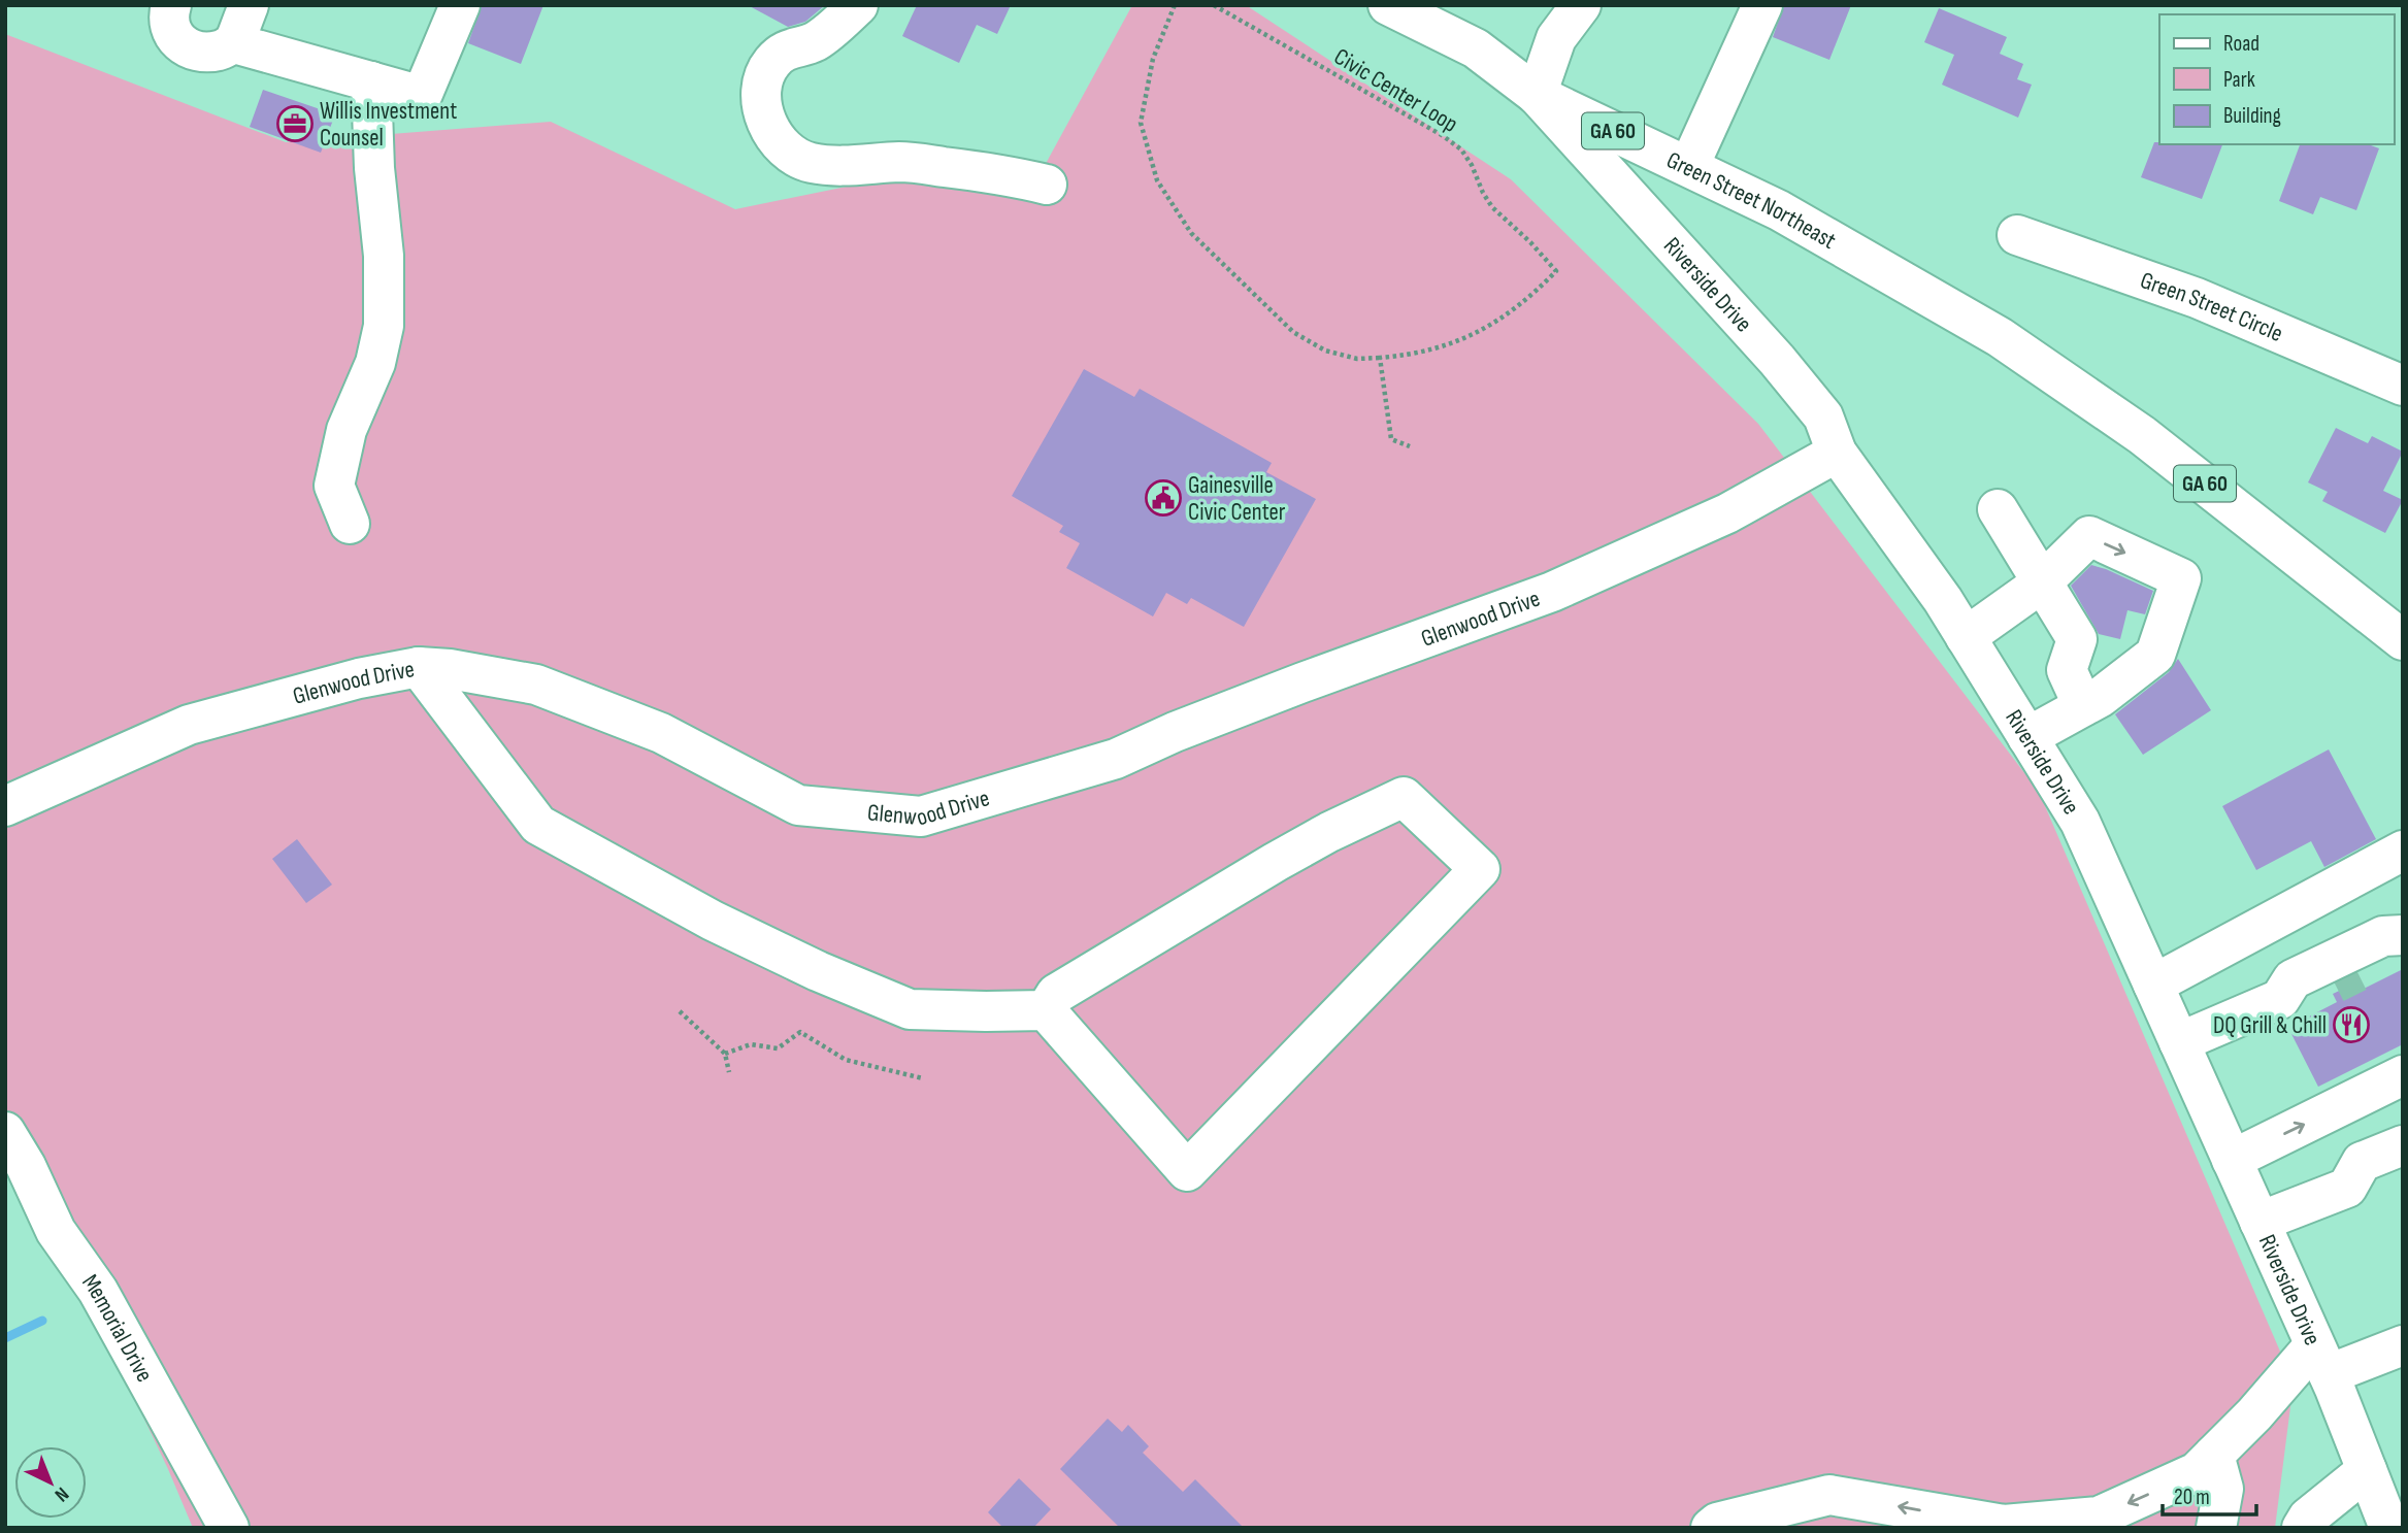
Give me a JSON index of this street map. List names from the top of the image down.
{
  "streets": {
    "main road": [
      "GA 60",
      "Green Street Northeast",
      "Riverside Drive",
      "Green Street Circle",
      "Glenwood Drive",
      "Memorial Drive"
    ],
    "path": ["Civic Center Loop"]
  },
  "crossings": [
    ["Green Street Northeast", "Riverside Drive"],
    ["Riverside Drive", "Glenwood Drive"]
  ],
  "places": {
    "office": ["Willis Investment Counsel"],
    "public building": ["Gainesville Civic Center"],
    "restaurant": ["DQ Grill & Chill"]
  },
  "legend": ["Road", "Park", "Building"],
  "scale_bar": "20 m",
  "north": "bottom right"
}
